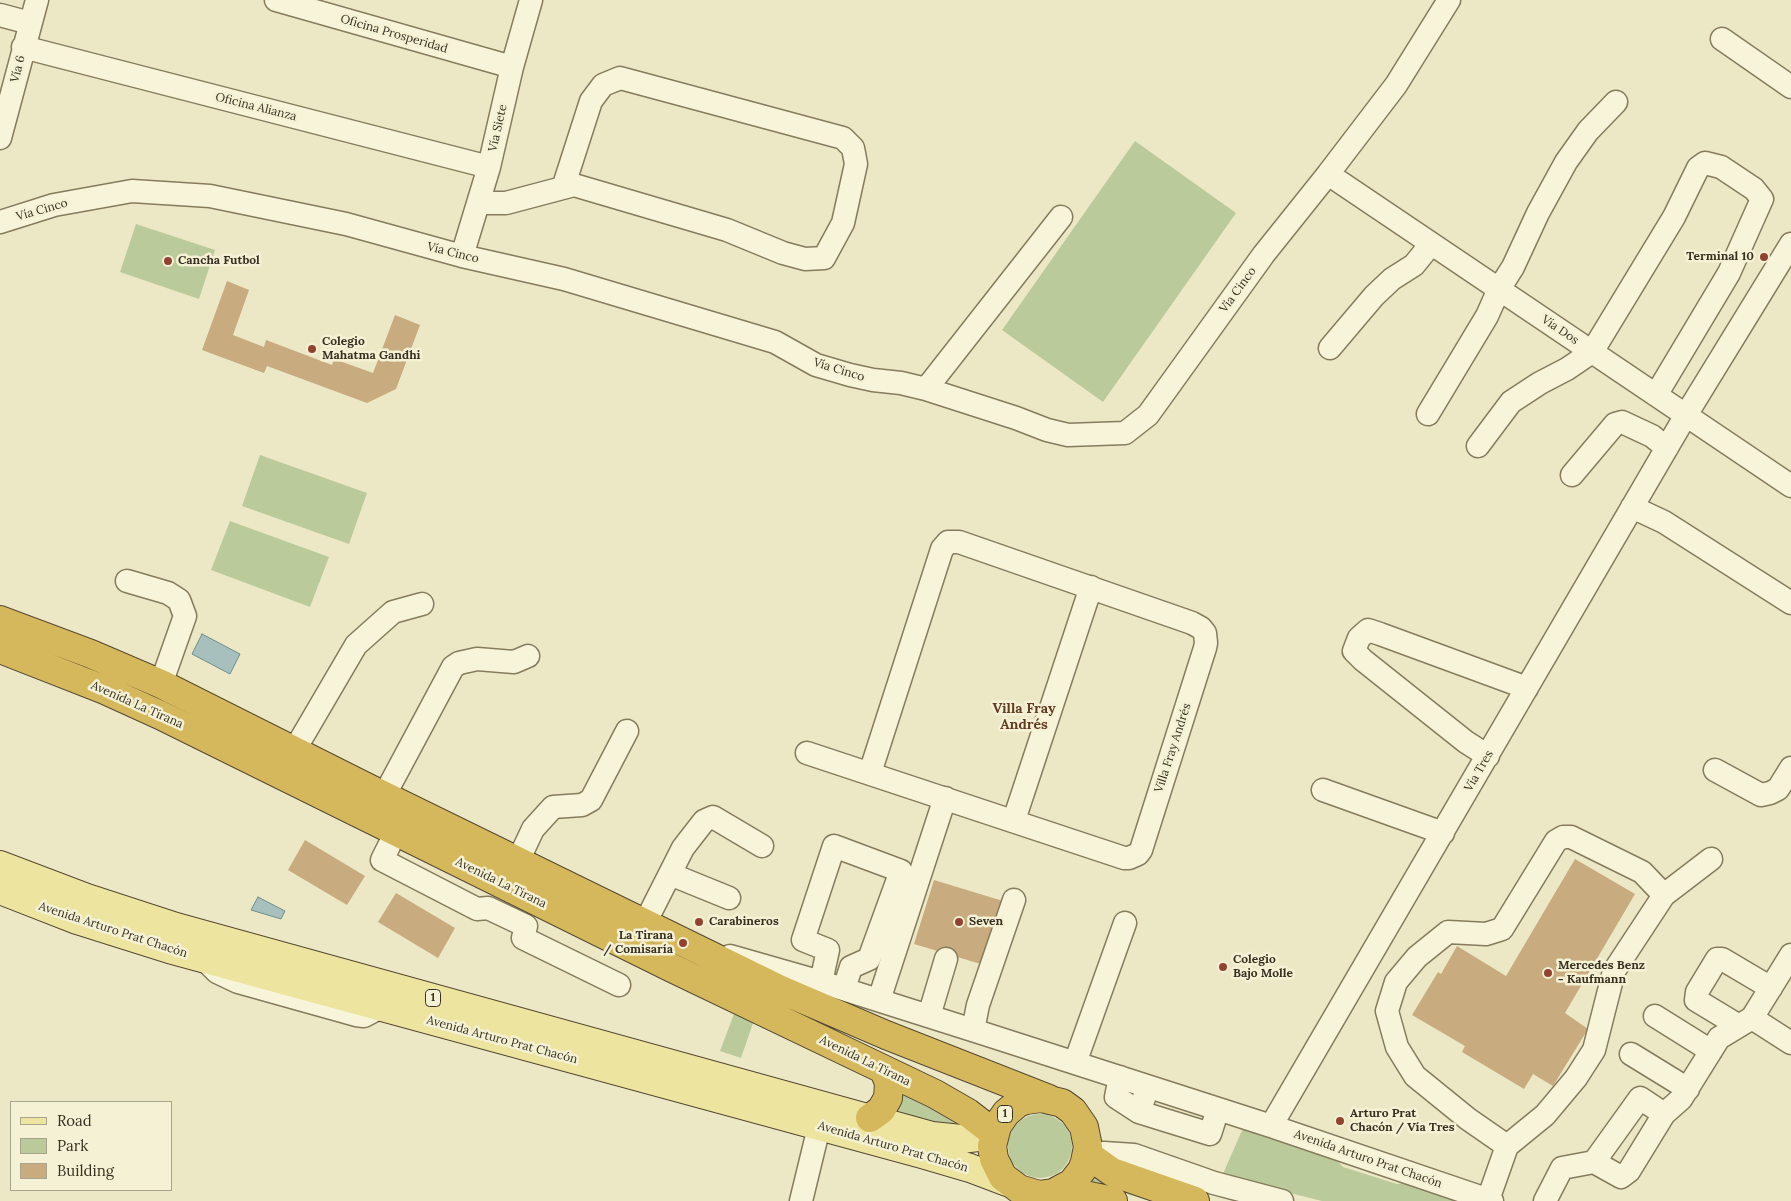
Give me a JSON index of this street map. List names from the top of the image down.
{
  "streets": {
    "highway": ["Avenida La Tirana", "Avenida Arturo Prat Chacón", "1"],
    "street": [
      "Oficina Prosperidad",
      "Vía 6",
      "Oficina Alianza",
      "Vía Siete",
      "Vía Cinco",
      "Vía Dos",
      "Villa Fray Andrés",
      "Vía Tres"
    ]
  },
  "crossings": [
    ["Oficina Prosperidad", "Vía Siete"],
    ["Vía 6", "Oficina Alianza"],
    ["Oficina Alianza", "Vía Siete"],
    ["Vía Siete", "Vía Cinco"],
    ["Vía Cinco", "Vía Dos"],
    ["Vía Dos", "Vía Tres"],
    ["Avenida La Tirana", "Avenida Arturo Prat Chacón"],
    ["Avenida La Tirana", "1"],
    ["Vía Tres", "Avenida Arturo Prat Chacón"],
    ["Avenida Arturo Prat Chacón", "1"]
  ],
  "districts": ["Villa Fray Andrés"],
  "places": [
    "Terminal 10",
    "Cancha Futbol",
    "Colegio Mahatma Gandhi",
    "Carabineros",
    "Seven",
    "La Tirana / Comisaría",
    "Colegio Bajo Molle",
    "Mercedes Benz - Kaufmann",
    "Arturo Prat Chacón / Vía Tres"
  ],
  "legend": ["Road", "Park", "Building"]
}
